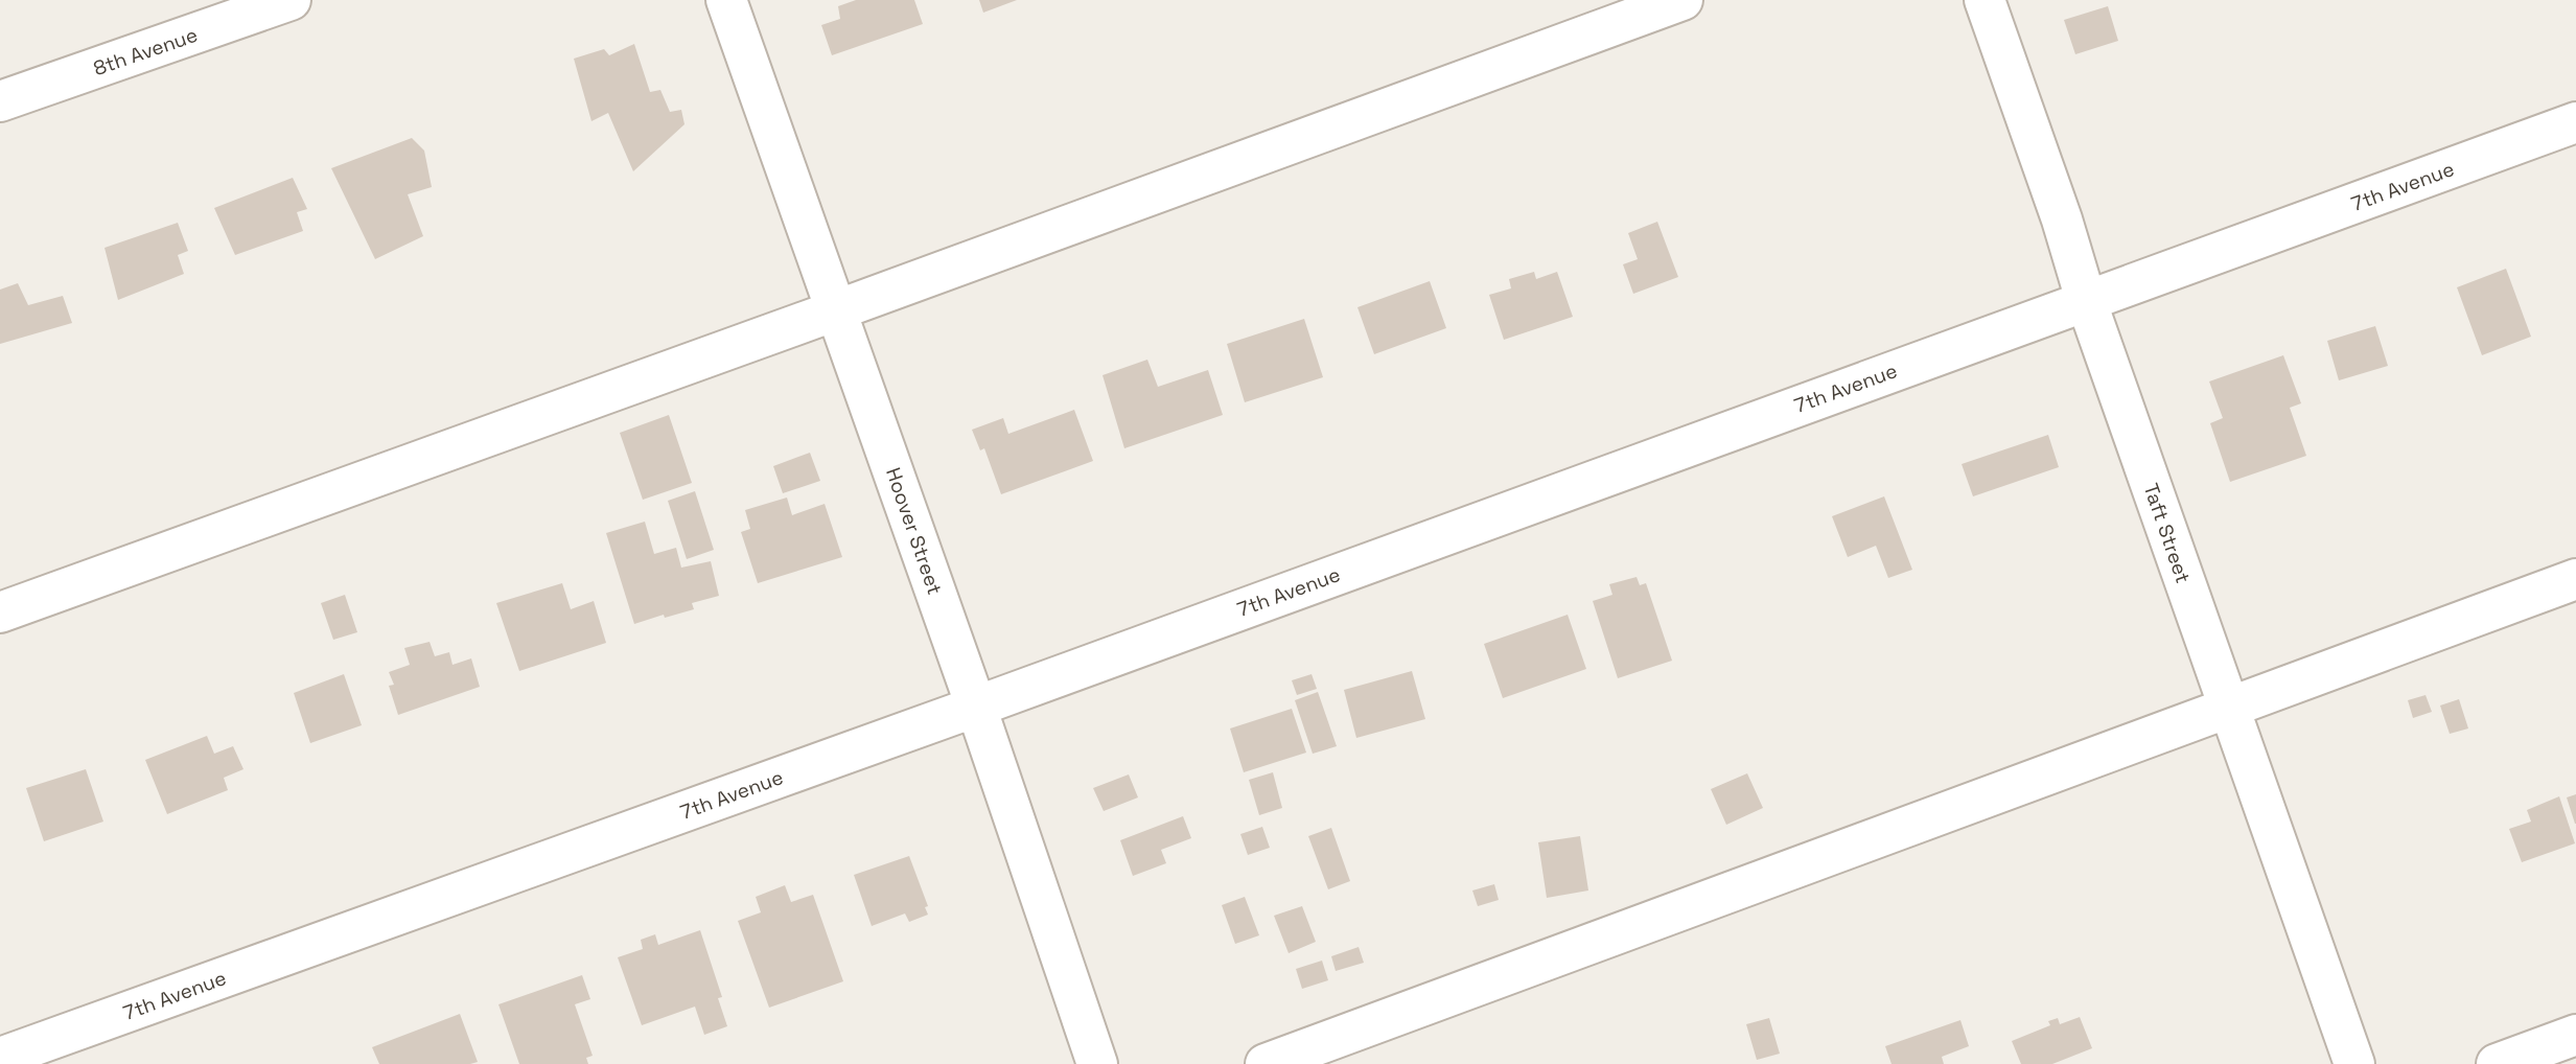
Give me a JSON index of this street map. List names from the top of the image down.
{
  "streets": {
    "street": [
      "8th Avenue",
      "7th Avenue",
      "Hoover Street",
      "Taft Street"
    ]
  },
  "crossings": [
    ["7th Avenue", "Hoover Street"],
    ["7th Avenue", "Taft Street"]
  ]
}
